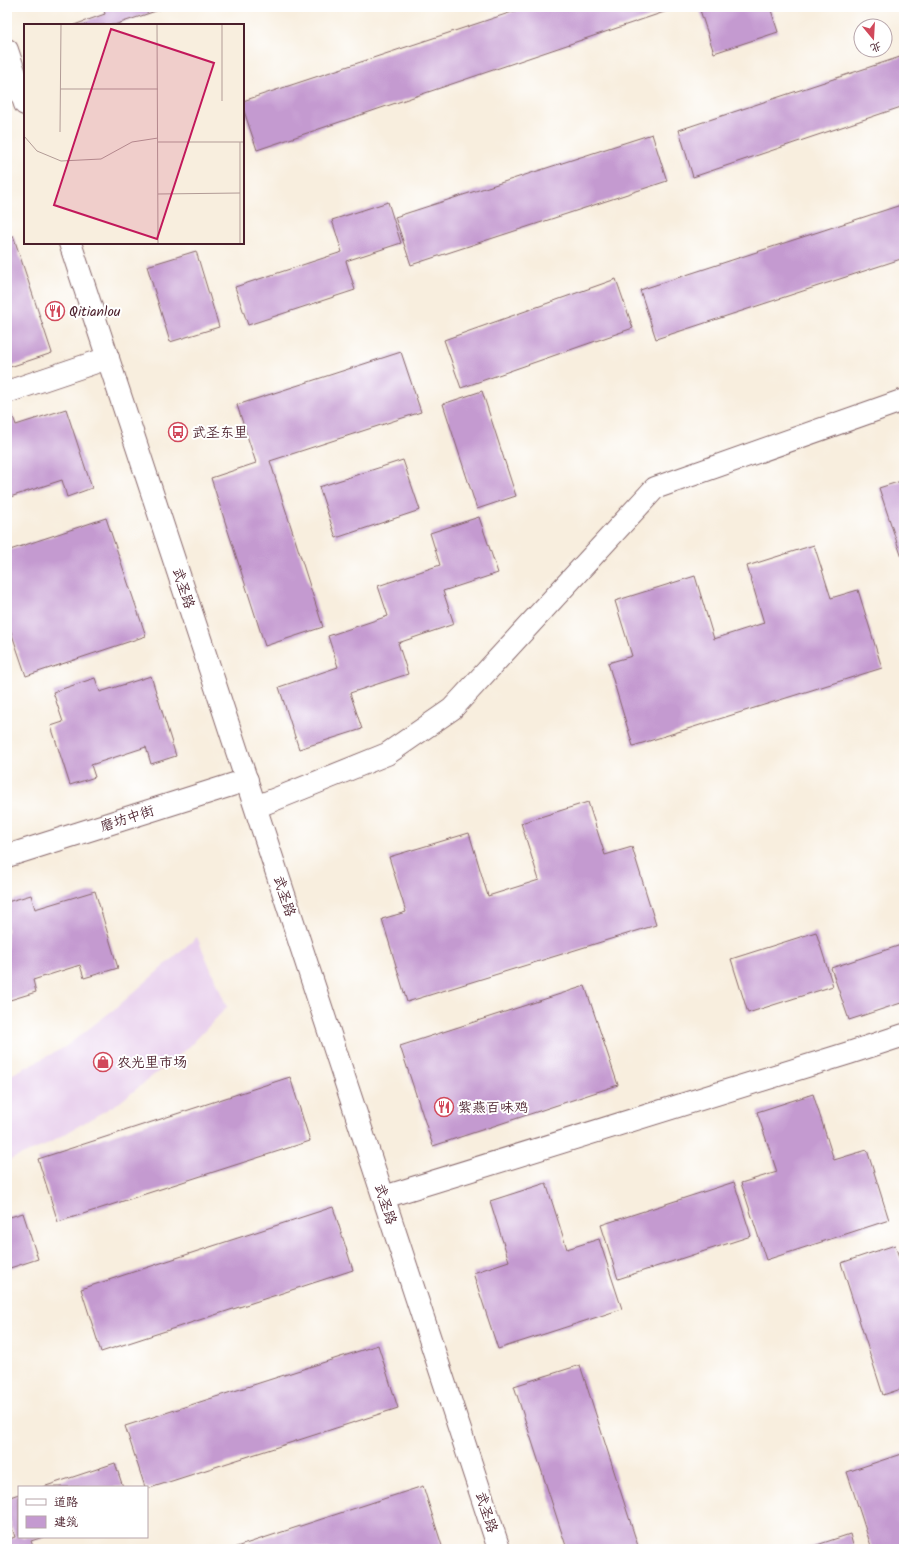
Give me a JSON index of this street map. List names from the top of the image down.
{
  "streets": {
    "street": ["武圣路", "磨坊中街"]
  },
  "crossings": [
    ["武圣路", "磨坊中街"]
  ],
  "places": {
    "restaurant": ["Qitianlou", "紫燕百味鸡"],
    "bus stop": ["武圣东里"],
    "shop": ["农光里市场"]
  },
  "legend": ["道路", "建筑"],
  "north": "bottom"
}
